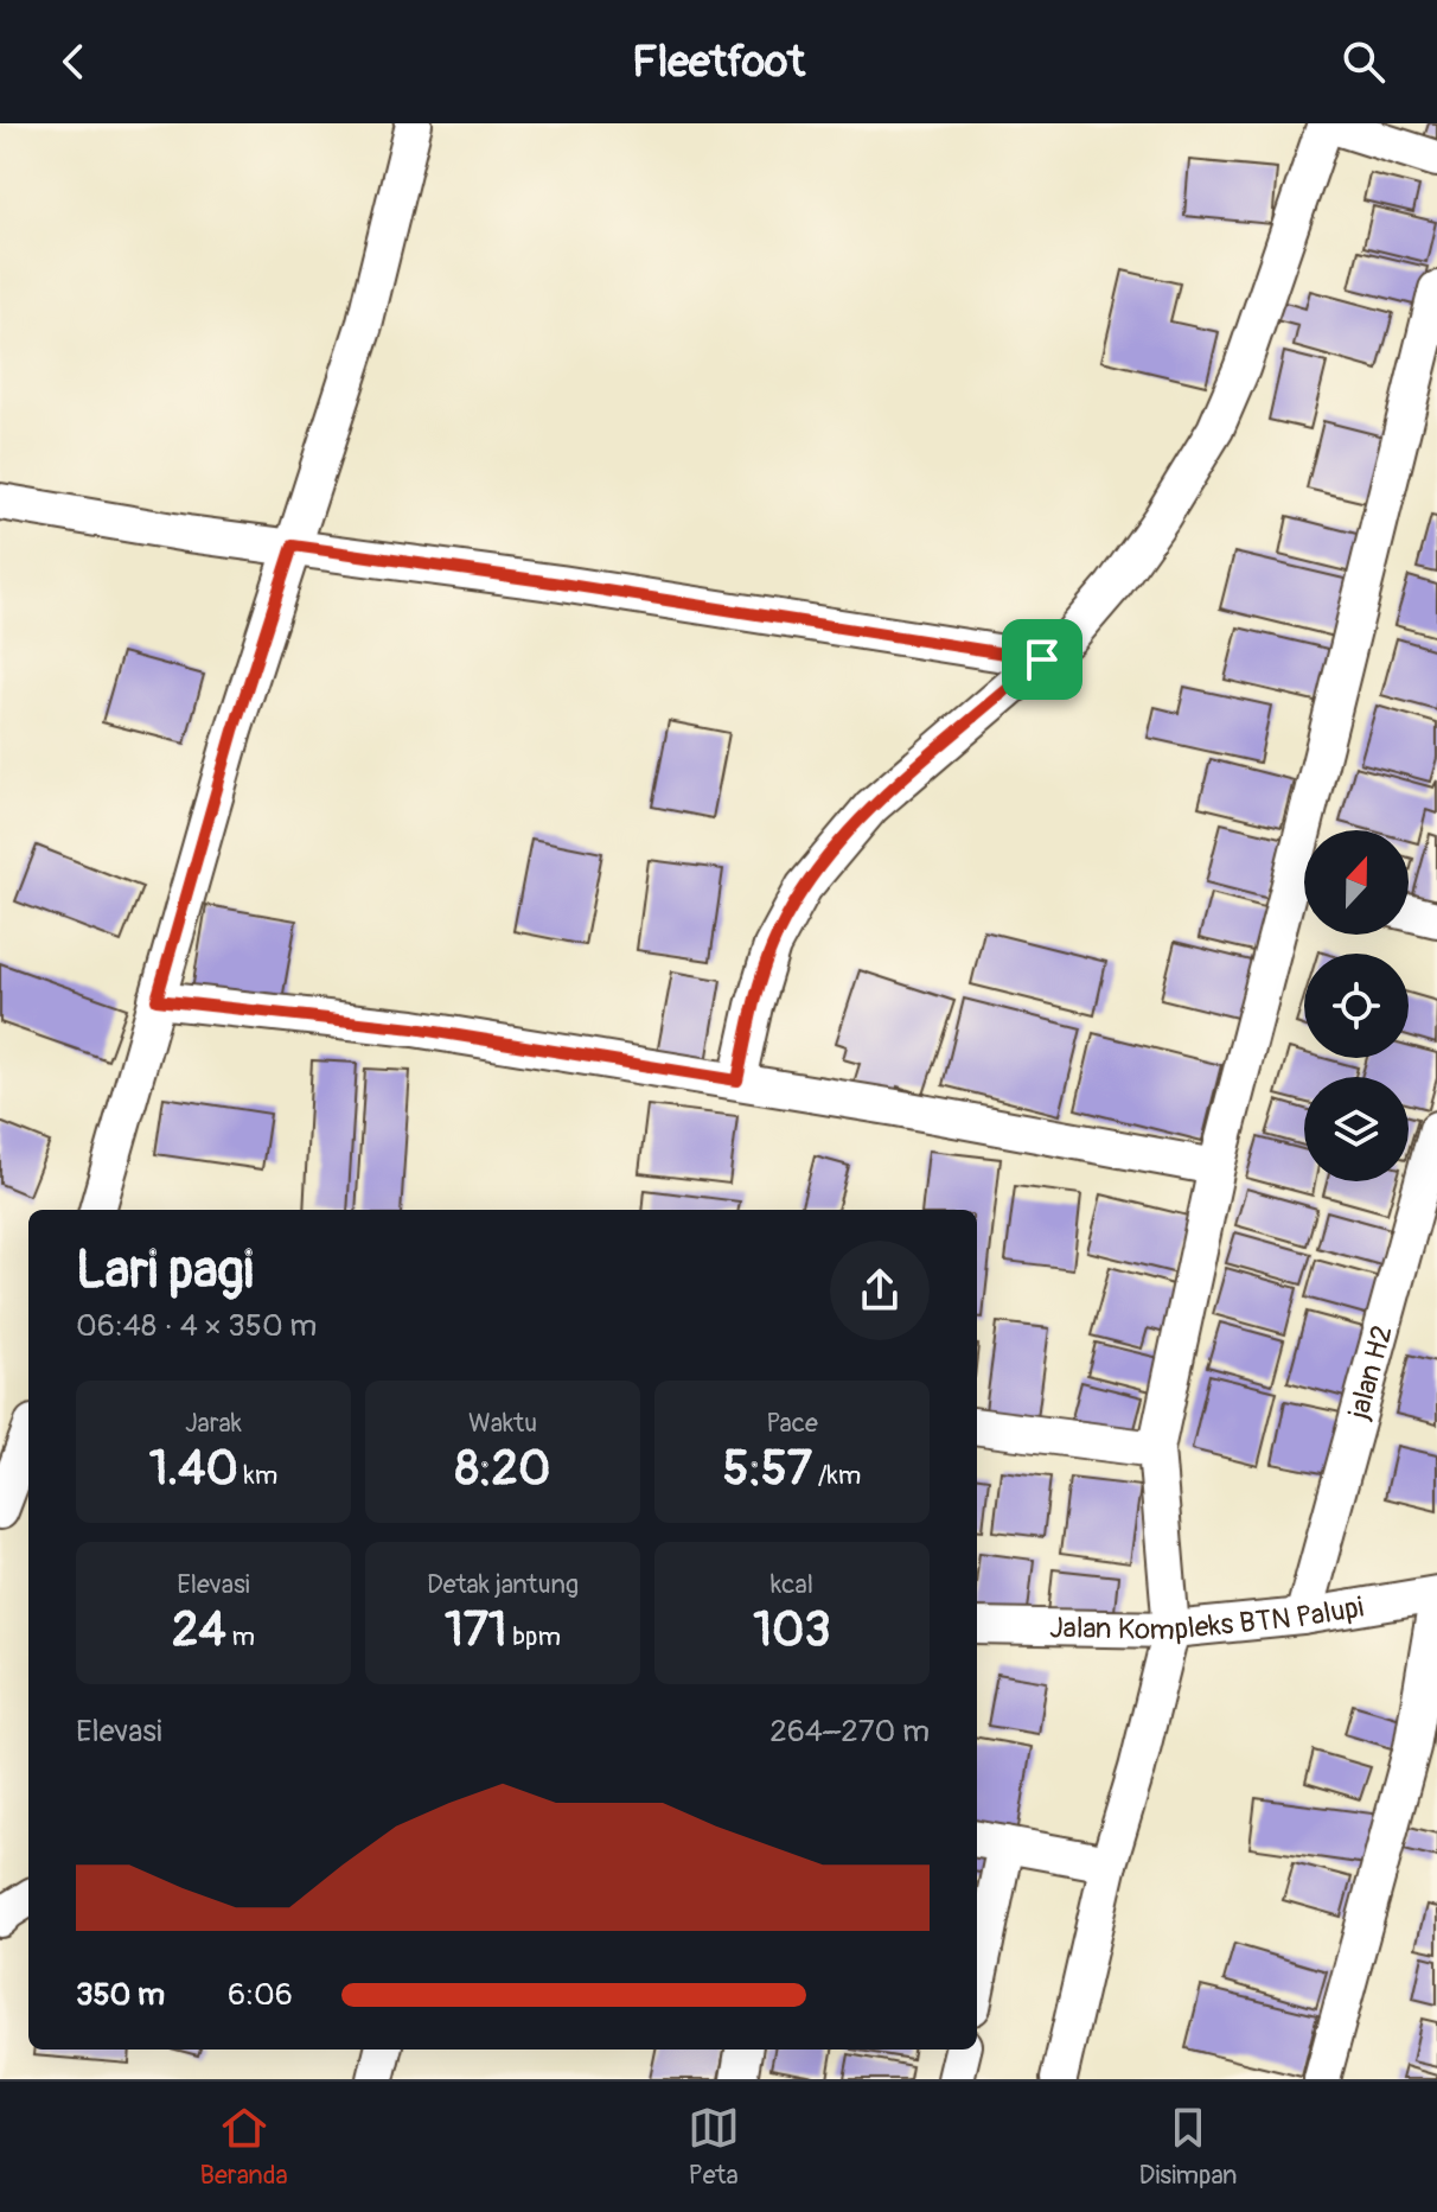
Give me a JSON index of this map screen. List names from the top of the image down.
{
  "streets": {
    "street": ["jalan H2", "Jalan Kompleks BTN Palupi"]
  },
  "crossings": [
    ["jalan H2", "Jalan Kompleks BTN Palupi"]
  ],
  "north": "top",
  "page": {
    "header": "Fleetfoot",
    "heading": ["Lari pagi", "06:48 · 4 × 350 m"],
    "stats": [
      ["Jarak", "1.40 km"],
      ["Waktu", "8:20"],
      ["Pace", "5:57 /km"],
      ["Elevasi", "24 m"],
      ["Detak jantung", "171 bpm"],
      ["kcal", "103"]
    ],
    "chart": ["Elevasi", "264–270 m"],
    "list": [
      {
        "name": "350 m",
        "note": "6:06"
      }
    ],
    "tabs": ["Beranda", "Peta", "Disimpan"]
  }
}
